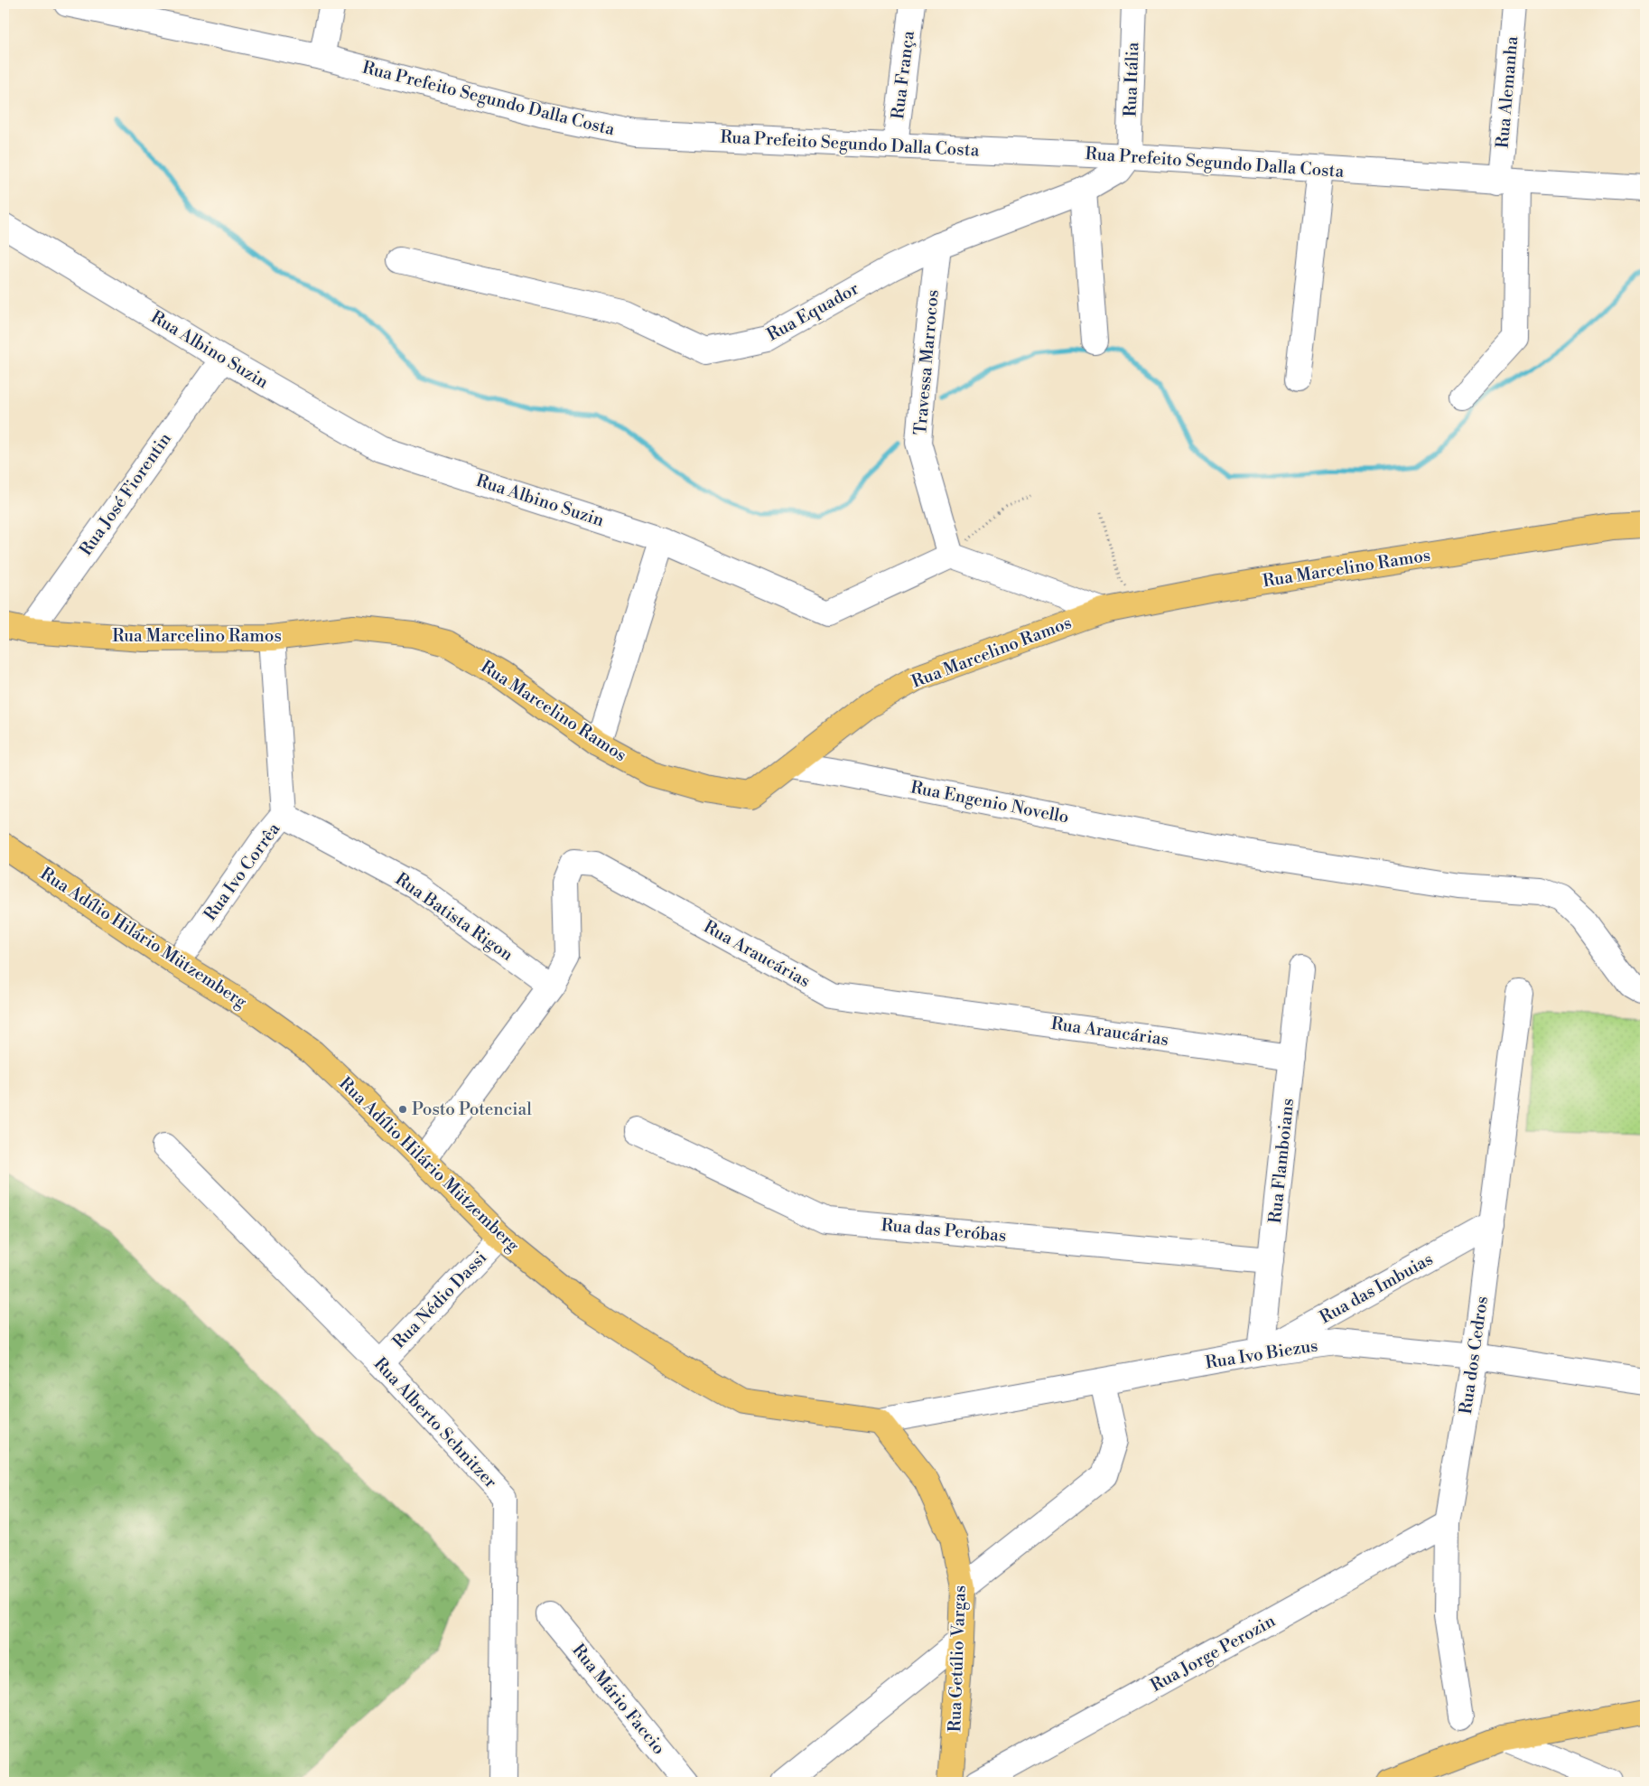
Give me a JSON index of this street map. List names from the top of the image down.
{
  "streets": {
    "main road": ["Rua Marcelino Ramos", "Rua Adílio Hilário Mützemberg", "Rua Getúlio Vargas"],
    "street": [
      "Rua França",
      "Rua Itália",
      "Rua Alemanha",
      "Rua Prefeito Segundo Dalla Costa",
      "Rua Equador",
      "Rua Albino Suzin",
      "Travessa Marrocos",
      "Rua José Fiorentin",
      "Rua Engenio Novello",
      "Rua Ivo Corrêa",
      "Rua Batista Rigon",
      "Rua Araucárias",
      "Rua Flamboians",
      "Rua das Peróbas",
      "Rua das Imbuias",
      "Rua Nédio Dassi",
      "Rua Ivo Biezus",
      "Rua dos Cedros",
      "Rua Alberto Schnitzer",
      "Rua Jorge Perozin",
      "Rua Mário Faccio"
    ]
  },
  "crossings": [
    ["Rua França", "Rua Prefeito Segundo Dalla Costa"],
    ["Rua Itália", "Rua Prefeito Segundo Dalla Costa"],
    ["Rua Itália", "Rua Equador"],
    ["Rua Alemanha", "Rua Prefeito Segundo Dalla Costa"],
    ["Rua Prefeito Segundo Dalla Costa", "Rua Equador"],
    ["Rua Equador", "Travessa Marrocos"],
    ["Rua Albino Suzin", "Travessa Marrocos"],
    ["Rua Albino Suzin", "Rua José Fiorentin"],
    ["Rua José Fiorentin", "Rua Marcelino Ramos"],
    ["Rua Marcelino Ramos", "Rua Engenio Novello"],
    ["Rua Marcelino Ramos", "Rua Ivo Corrêa"],
    ["Rua Ivo Corrêa", "Rua Batista Rigon"],
    ["Rua Ivo Corrêa", "Rua Adílio Hilário Mützemberg"],
    ["Rua Batista Rigon", "Rua Araucárias"],
    ["Rua Adílio Hilário Mützemberg", "Rua Araucárias"],
    ["Rua Adílio Hilário Mützemberg", "Rua Nédio Dassi"],
    ["Rua Adílio Hilário Mützemberg", "Rua Ivo Biezus"],
    ["Rua Adílio Hilário Mützemberg", "Rua Getúlio Vargas"],
    ["Rua Araucárias", "Rua Flamboians"],
    ["Rua Flamboians", "Rua das Peróbas"],
    ["Rua Flamboians", "Rua das Imbuias"],
    ["Rua Flamboians", "Rua Ivo Biezus"],
    ["Rua das Imbuias", "Rua Ivo Biezus"],
    ["Rua das Imbuias", "Rua dos Cedros"],
    ["Rua Nédio Dassi", "Rua Alberto Schnitzer"],
    ["Rua Ivo Biezus", "Rua dos Cedros"],
    ["Rua Ivo Biezus", "Rua Getúlio Vargas"],
    ["Rua dos Cedros", "Rua Jorge Perozin"]
  ],
  "places": ["Posto Potencial"]
}
